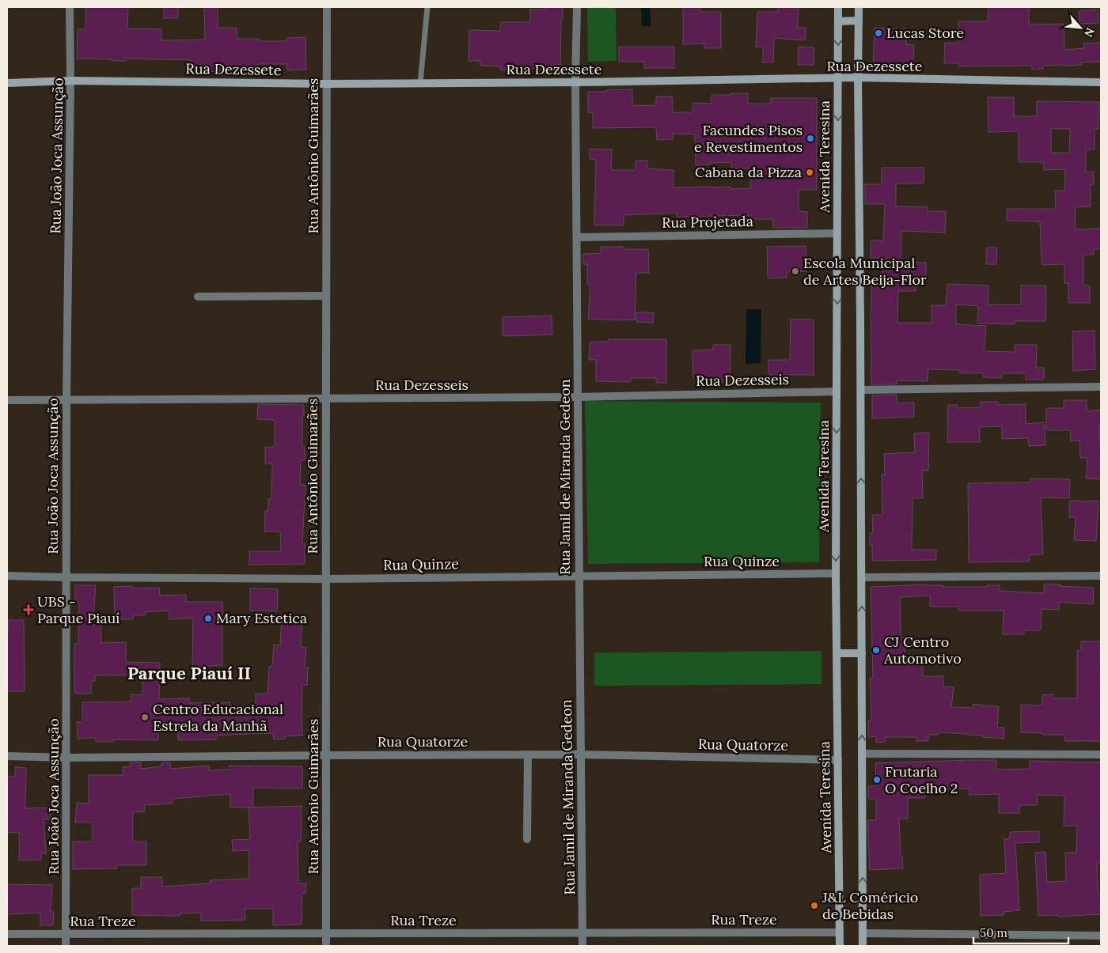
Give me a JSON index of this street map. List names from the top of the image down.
{
  "streets": {
    "main road": ["Rua Dezessete", "Avenida Teresina"],
    "street": [
      "Rua João Joca Assunção",
      "Rua Antônio Guimarães",
      "Rua Projetada",
      "Rua Dezesseis",
      "Rua Jamil de Miranda Gedeon",
      "Rua Quinze",
      "Rua Quatorze",
      "Rua Treze"
    ]
  },
  "crossings": [
    ["Rua Dezessete", "Rua João Joca Assunção"],
    ["Rua Dezessete", "Rua Antônio Guimarães"],
    ["Rua Dezessete", "Avenida Teresina"],
    ["Rua Dezessete", "Rua Jamil de Miranda Gedeon"],
    ["Rua João Joca Assunção", "Rua Dezesseis"],
    ["Rua João Joca Assunção", "Rua Quinze"],
    ["Rua João Joca Assunção", "Rua Quatorze"],
    ["Rua João Joca Assunção", "Rua Treze"],
    ["Rua Antônio Guimarães", "Rua Dezesseis"],
    ["Rua Antônio Guimarães", "Rua Quinze"],
    ["Rua Antônio Guimarães", "Rua Quatorze"],
    ["Rua Antônio Guimarães", "Rua Treze"],
    ["Avenida Teresina", "Rua Projetada"],
    ["Avenida Teresina", "Rua Dezesseis"],
    ["Avenida Teresina", "Rua Quinze"],
    ["Avenida Teresina", "Rua Quatorze"],
    ["Avenida Teresina", "Rua Treze"],
    ["Rua Projetada", "Rua Jamil de Miranda Gedeon"],
    ["Rua Dezesseis", "Rua Jamil de Miranda Gedeon"],
    ["Rua Jamil de Miranda Gedeon", "Rua Quinze"],
    ["Rua Jamil de Miranda Gedeon", "Rua Quatorze"],
    ["Rua Jamil de Miranda Gedeon", "Rua Treze"]
  ],
  "districts": ["Parque Piauí II"],
  "places": {
    "other": [
      "Lucas Store",
      "Facundes Pisos e Revestimentos",
      "Cabana da Pizza",
      "Escola Municipal de Artes Beija-Flor",
      "Mary Estetica",
      "CJ Centro Automotivo",
      "Centro Educacional Estrela da Manhã",
      "Frutaria O Coelho 2",
      "J&L Coméricio de Bebidas"
    ],
    "health": ["UBS - Parque Piauí"]
  },
  "scale_bar": "50 m",
  "north": "bottom right"
}
